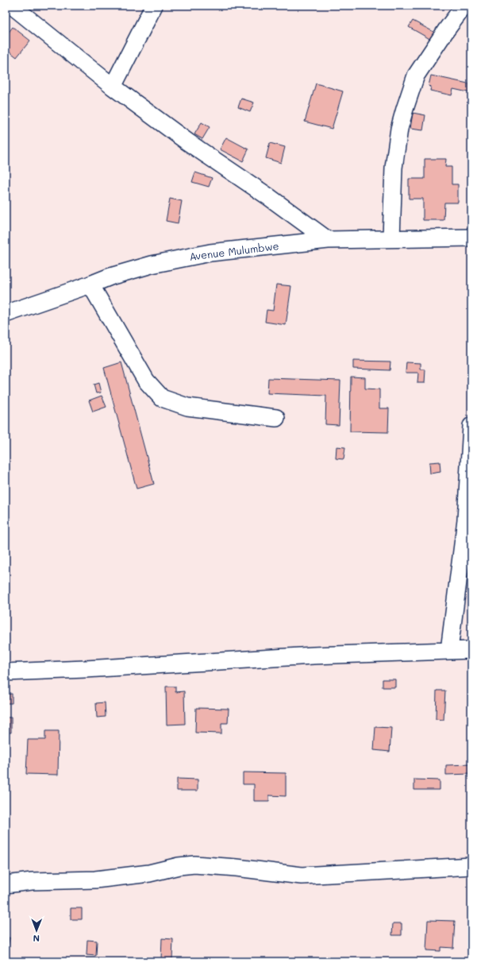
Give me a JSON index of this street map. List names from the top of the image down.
{
  "streets": {
    "street": ["Avenue Mulumbwe"]
  },
  "north": "bottom"
}
